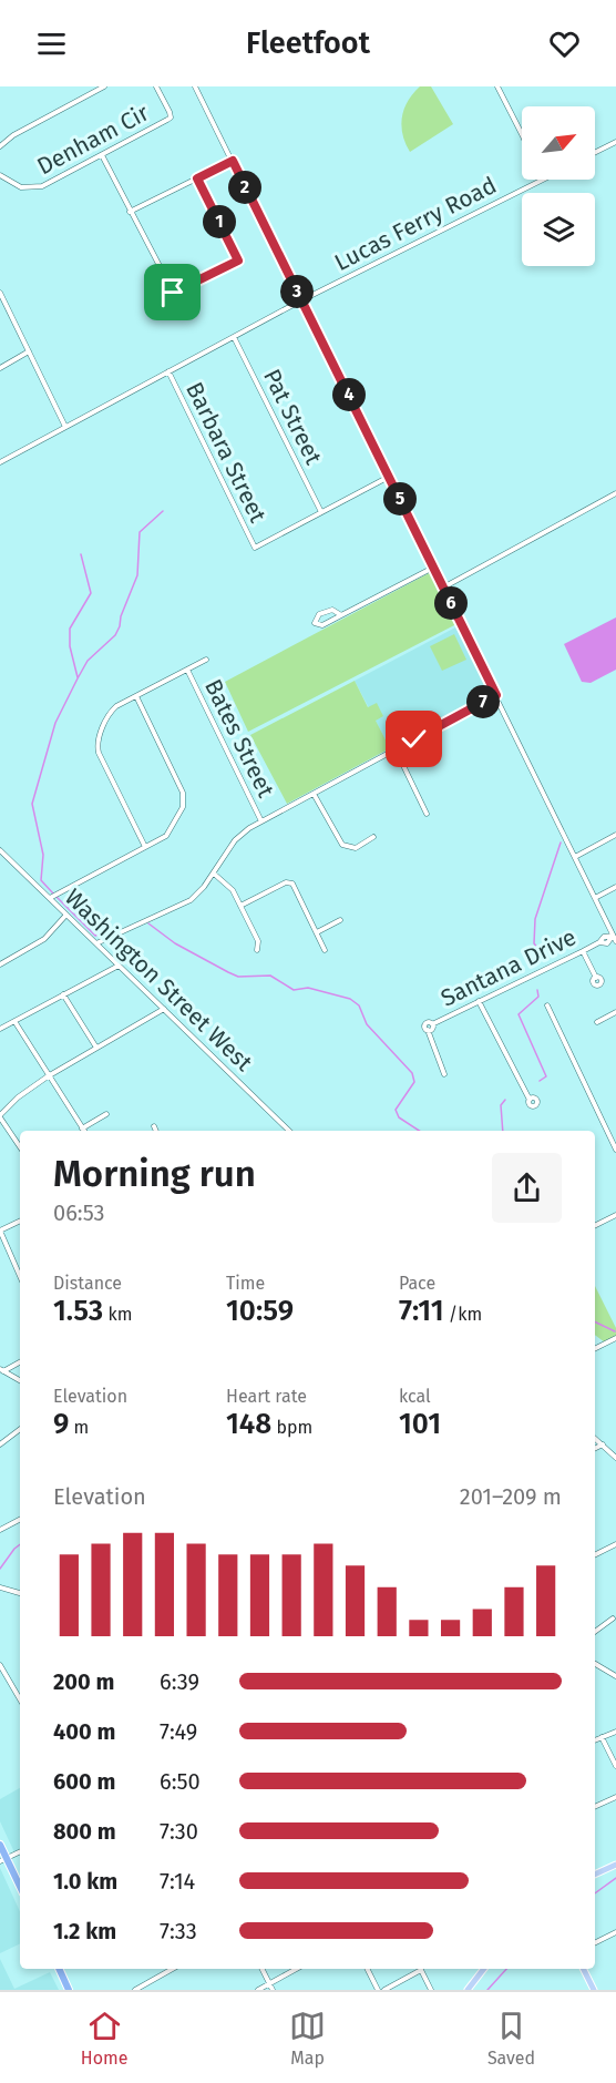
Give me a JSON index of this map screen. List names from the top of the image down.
{
  "streets": {
    "street": [
      "Denham Cir",
      "Lucas Ferry Road",
      "Pat Street",
      "Barbara Street",
      "Bates Street",
      "Santana Drive",
      "Washington Street West"
    ]
  },
  "crossings": [
    ["Lucas Ferry Road", "Pat Street"],
    ["Lucas Ferry Road", "Barbara Street"],
    ["Pat Street", "Barbara Street"]
  ],
  "north": "top right",
  "page": {
    "header": "Fleetfoot",
    "pins": [
      "2",
      "1",
      "3",
      "4",
      "5",
      "6",
      "7"
    ],
    "heading": ["Morning run", "06:53"],
    "stats": [
      ["Distance", "1.53 km"],
      ["Time", "10:59"],
      ["Pace", "7:11 /km"],
      ["Elevation", "9 m"],
      ["Heart rate", "148 bpm"],
      ["kcal", "101"]
    ],
    "chart": ["Elevation", "201–209 m"],
    "list": [
      {
        "name": "200 m",
        "note": "6:39"
      },
      {
        "name": "400 m",
        "note": "7:49"
      },
      {
        "name": "600 m",
        "note": "6:50"
      },
      {
        "name": "800 m",
        "note": "7:30"
      },
      {
        "name": "1.0 km",
        "note": "7:14"
      },
      {
        "name": "1.2 km",
        "note": "7:33"
      }
    ],
    "tabs": ["Home", "Map", "Saved"]
  }
}
